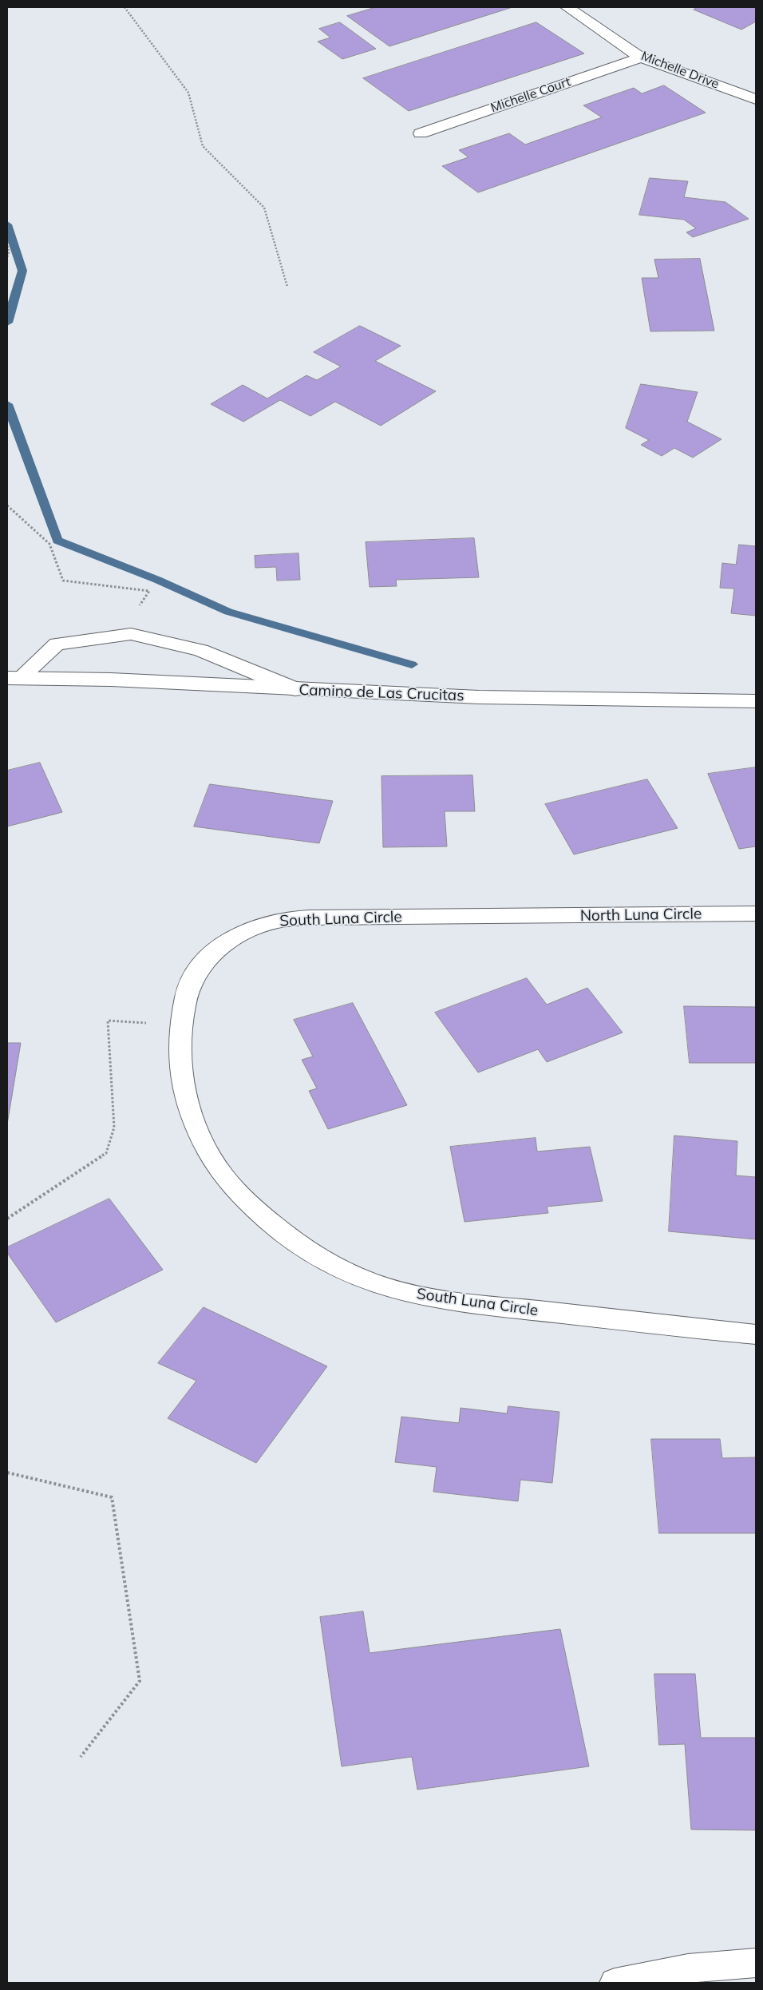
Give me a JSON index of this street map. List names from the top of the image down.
{
  "streets": {
    "street": [
      "Michelle Drive",
      "Michelle Court",
      "Camino de Las Crucitas",
      "North Luna Circle",
      "South Luna Circle"
    ]
  },
  "crossings": [
    ["Michelle Drive", "Michelle Court"],
    ["North Luna Circle", "South Luna Circle"]
  ]
}
